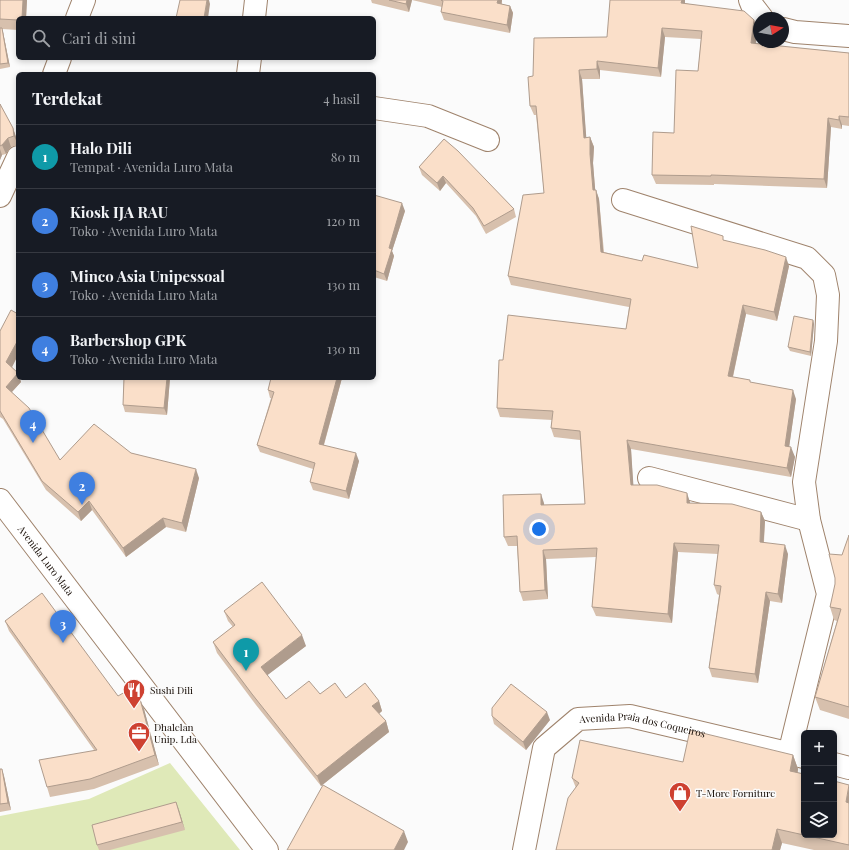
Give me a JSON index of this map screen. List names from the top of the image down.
{
  "streets": {
    "street": ["Avenida Luro Mata", "Avenida Praia dos Coqueiros"]
  },
  "places": {
    "restaurant": ["Sushi Dili"],
    "office": ["Dhalelan Unip. Lda"],
    "shop": ["T-More Forniture"]
  },
  "north": "right",
  "page": {
    "search": "Cari di sini",
    "heading": ["Terdekat", "4 hasil"],
    "list": [
      {
        "mark": "1",
        "name": "Halo Dili",
        "note": "Tempat · Avenida Luro Mata",
        "value": "80 m"
      },
      {
        "mark": "2",
        "name": "Kiosk IJA RAU",
        "note": "Toko · Avenida Luro Mata",
        "value": "120 m"
      },
      {
        "mark": "3",
        "name": "Minco Asia Unipessoal",
        "note": "Toko · Avenida Luro Mata",
        "value": "130 m"
      },
      {
        "mark": "4",
        "name": "Barbershop GPK",
        "note": "Toko · Avenida Luro Mata",
        "value": "130 m"
      }
    ],
    "pins": [
      "4",
      "2",
      "3",
      "1"
    ],
    "map_buttons": ["+", "−"]
  }
}
